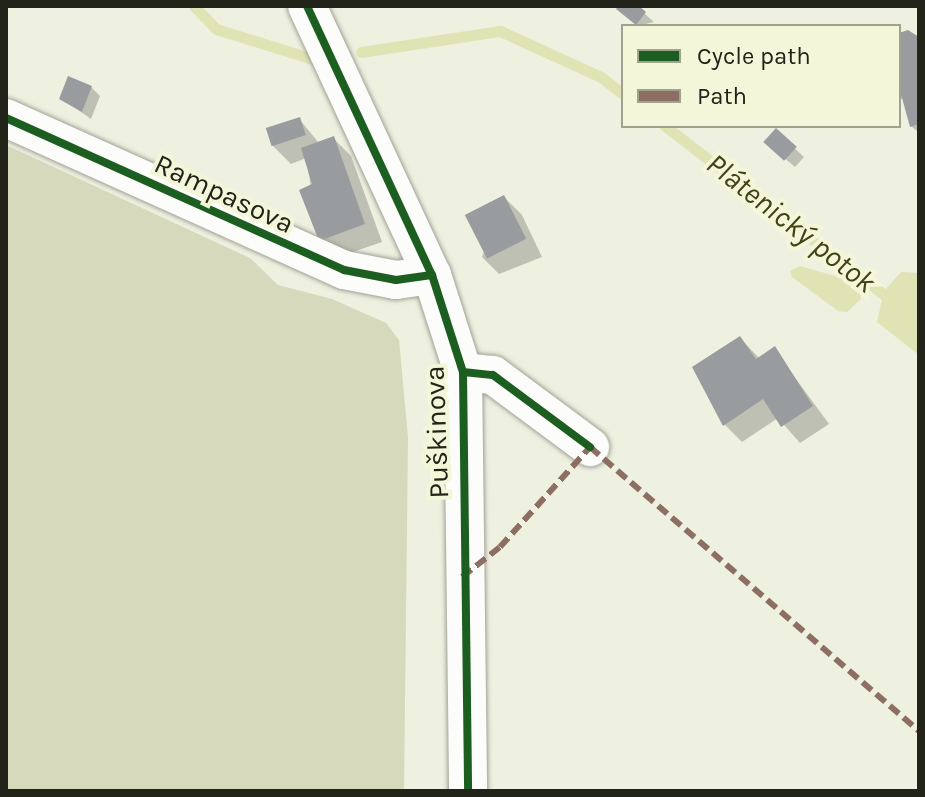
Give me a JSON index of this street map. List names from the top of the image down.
{
  "streets": {
    "street": ["Rampasova", "Puškinova"]
  },
  "crossings": [
    ["Rampasova", "Puškinova"]
  ],
  "water": ["Plátenický potok"],
  "legend": ["Cycle path", "Path"]
}
